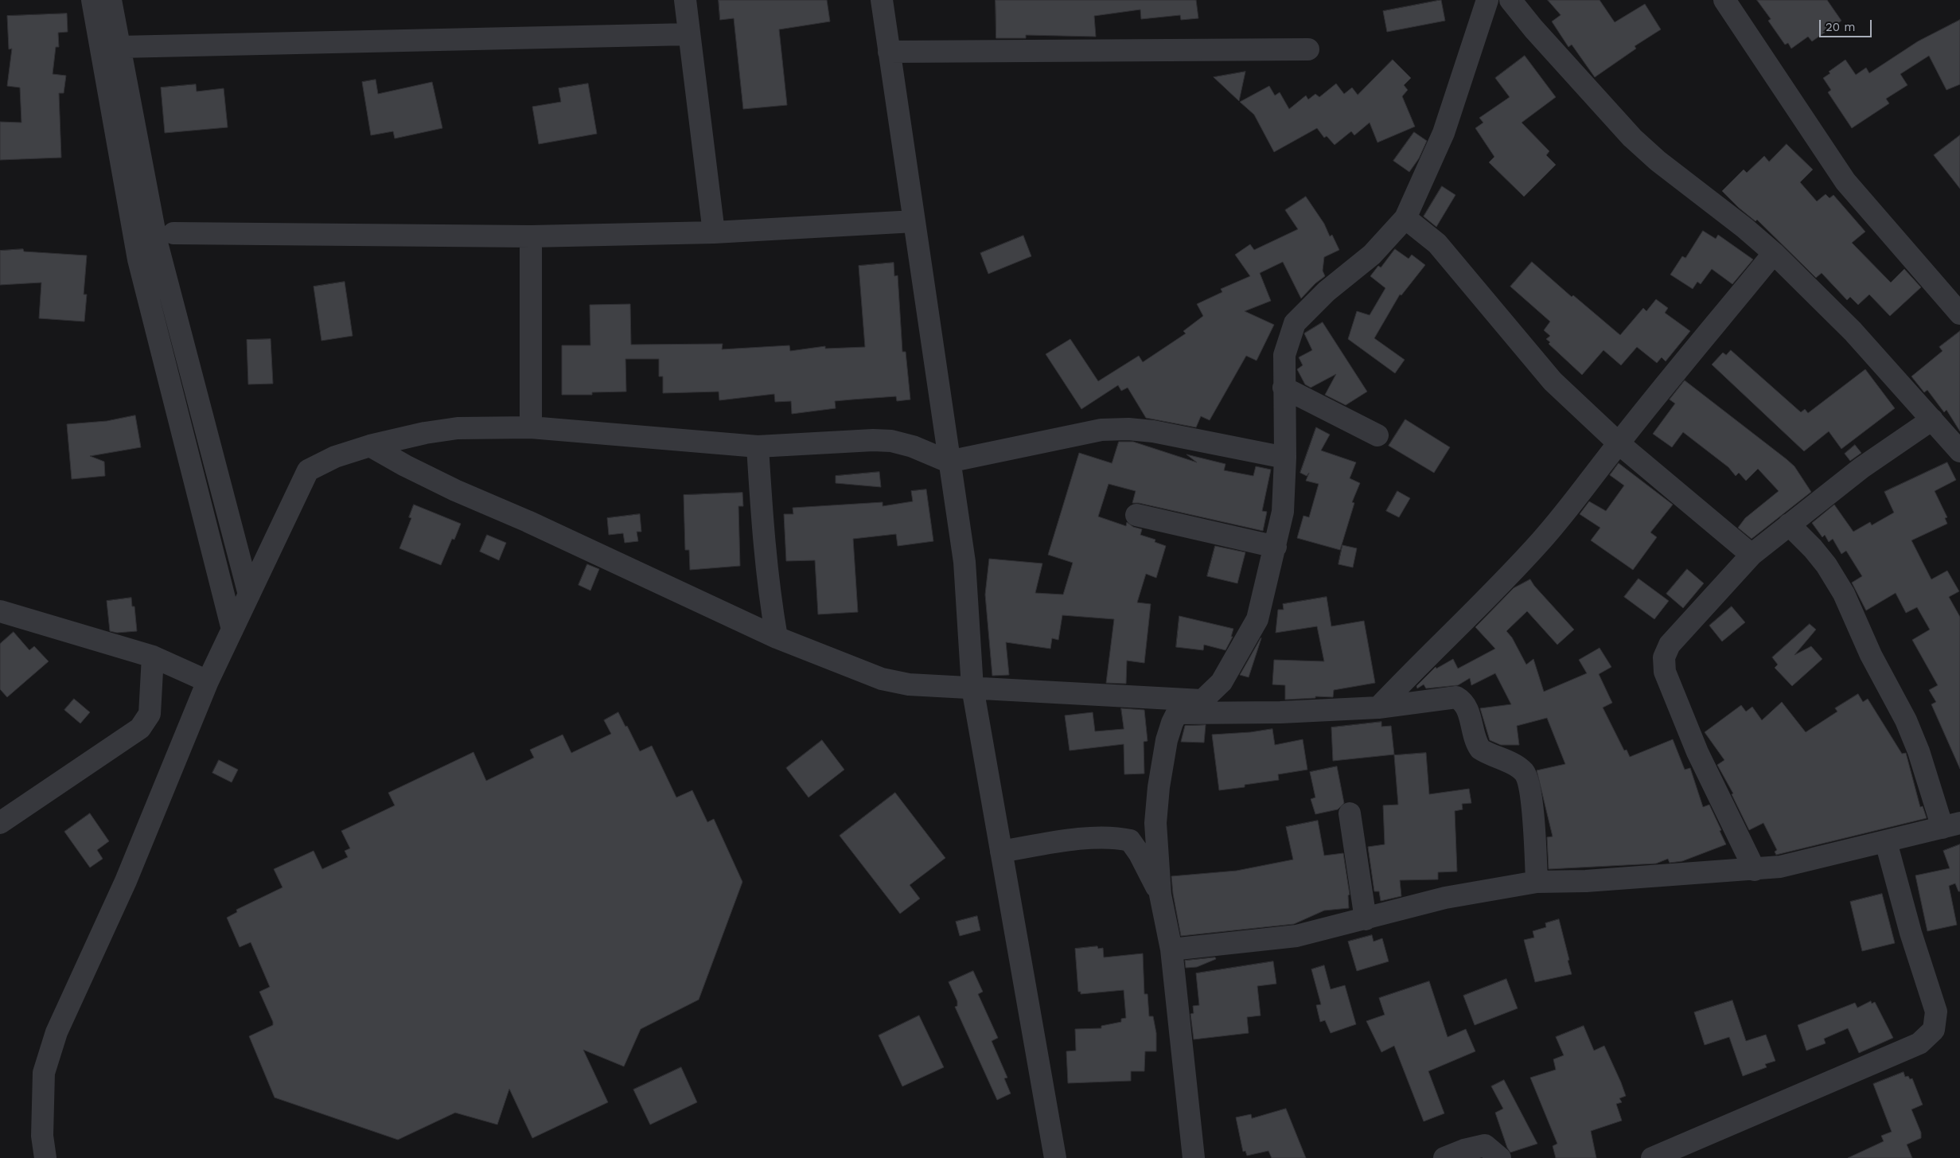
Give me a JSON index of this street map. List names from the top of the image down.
{
  "scale_bar": "20 m"
}
